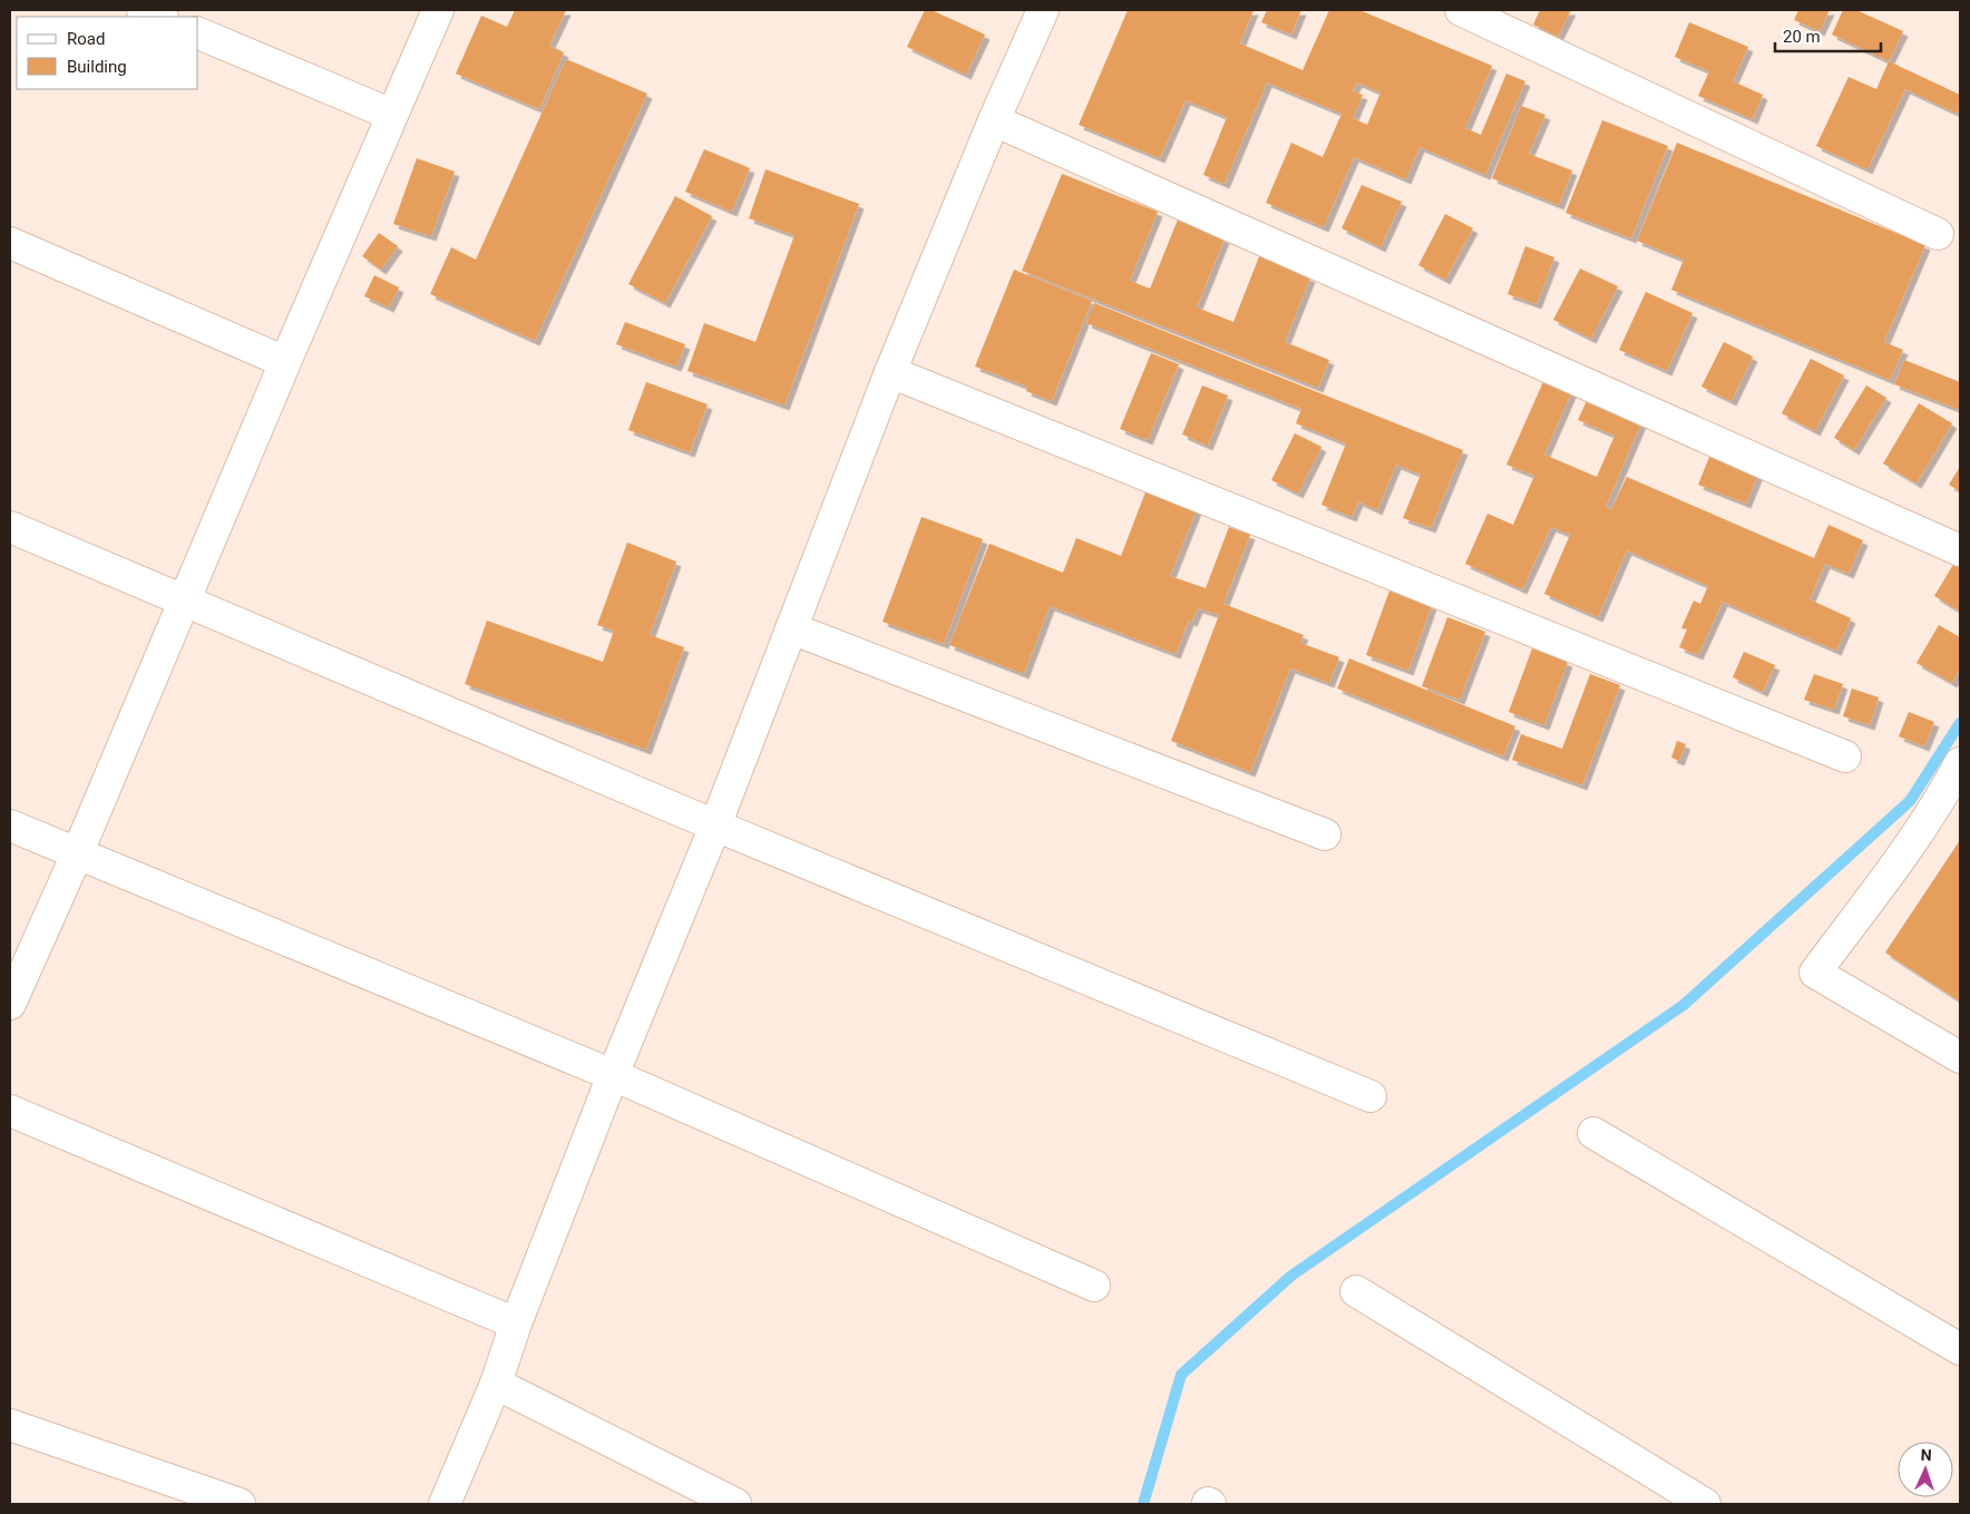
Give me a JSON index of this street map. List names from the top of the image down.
{
  "legend": ["Road", "Building"],
  "scale_bar": "20 m",
  "north": "top"
}
